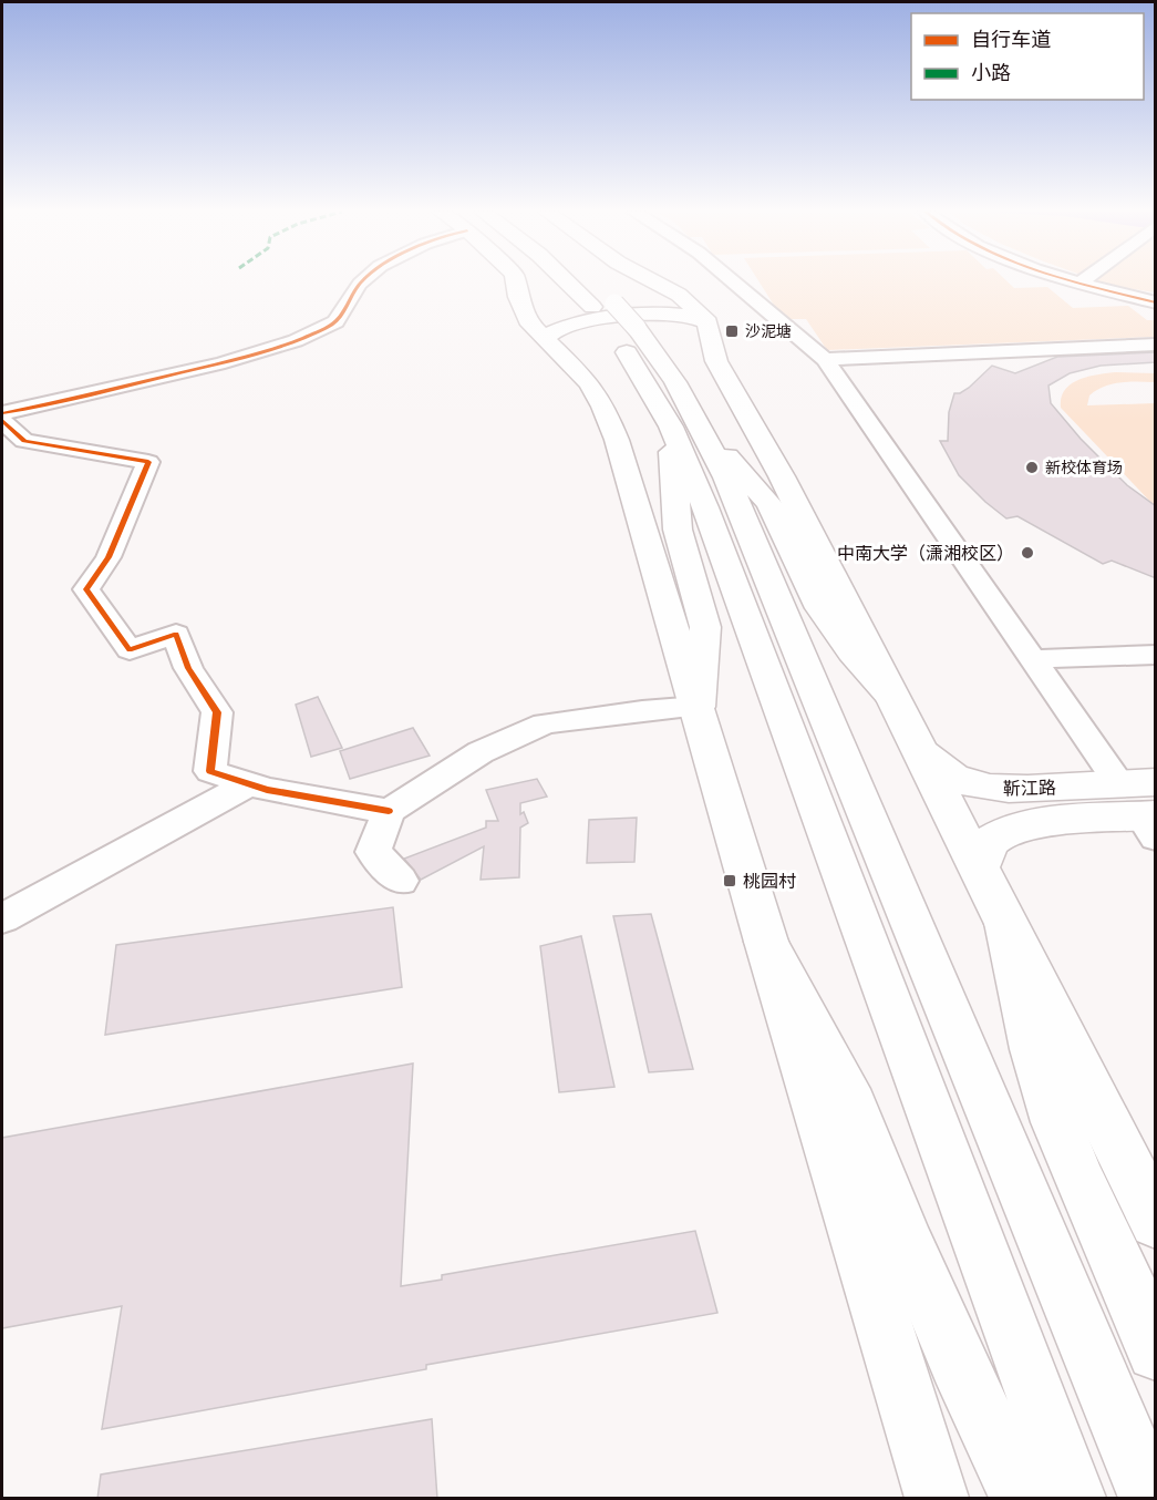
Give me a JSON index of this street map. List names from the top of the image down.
{
  "streets": {
    "main road": ["靳江路"]
  },
  "places": {
    "transit": ["沙泥塘", "桃园村"],
    "other": ["新校体育场", "中南大学（潇湘校区）"]
  },
  "legend": ["自行车道", "小路"]
}
